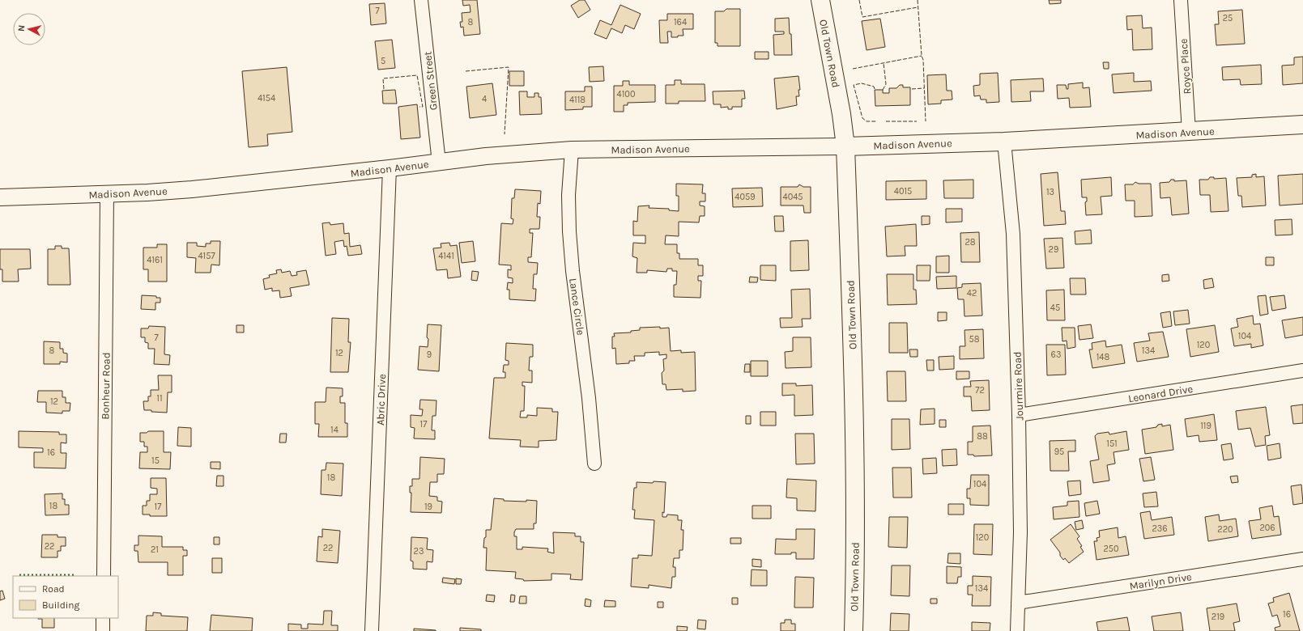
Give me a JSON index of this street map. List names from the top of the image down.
{
  "streets": {
    "main road": ["Old Town Road", "Madison Avenue"],
    "street": [
      "Royce Place",
      "Green Street",
      "Lance Circle",
      "Bonheur Road",
      "Jourmire Road",
      "Leonard Drive",
      "Abric Drive",
      "Marilyn Drive"
    ]
  },
  "crossings": [
    ["Old Town Road", "Madison Avenue"],
    ["Royce Place", "Madison Avenue"],
    ["Green Street", "Madison Avenue"],
    ["Madison Avenue", "Lance Circle"],
    ["Madison Avenue", "Bonheur Road"],
    ["Madison Avenue", "Jourmire Road"],
    ["Madison Avenue", "Abric Drive"],
    ["Jourmire Road", "Leonard Drive"],
    ["Jourmire Road", "Marilyn Drive"]
  ],
  "house_numbers": [
    "7",
    "25",
    "8",
    "164",
    "5",
    "4100",
    "4154",
    "4",
    "4118",
    "4015",
    "13",
    "4059",
    "4045",
    "28",
    "29",
    "4157",
    "4141",
    "4161",
    "42",
    "45",
    "104",
    "7",
    "58",
    "120",
    "8",
    "134",
    "12",
    "9",
    "63",
    "148",
    "72",
    "11",
    "12",
    "17",
    "119",
    "14",
    "88",
    "151",
    "95",
    "16",
    "15",
    "18",
    "104",
    "18",
    "17",
    "19",
    "206",
    "236",
    "220",
    "120",
    "22",
    "22",
    "250",
    "21",
    "23",
    "134",
    "16",
    "219"
  ],
  "legend": ["Road", "Building"],
  "north": "left"
}
